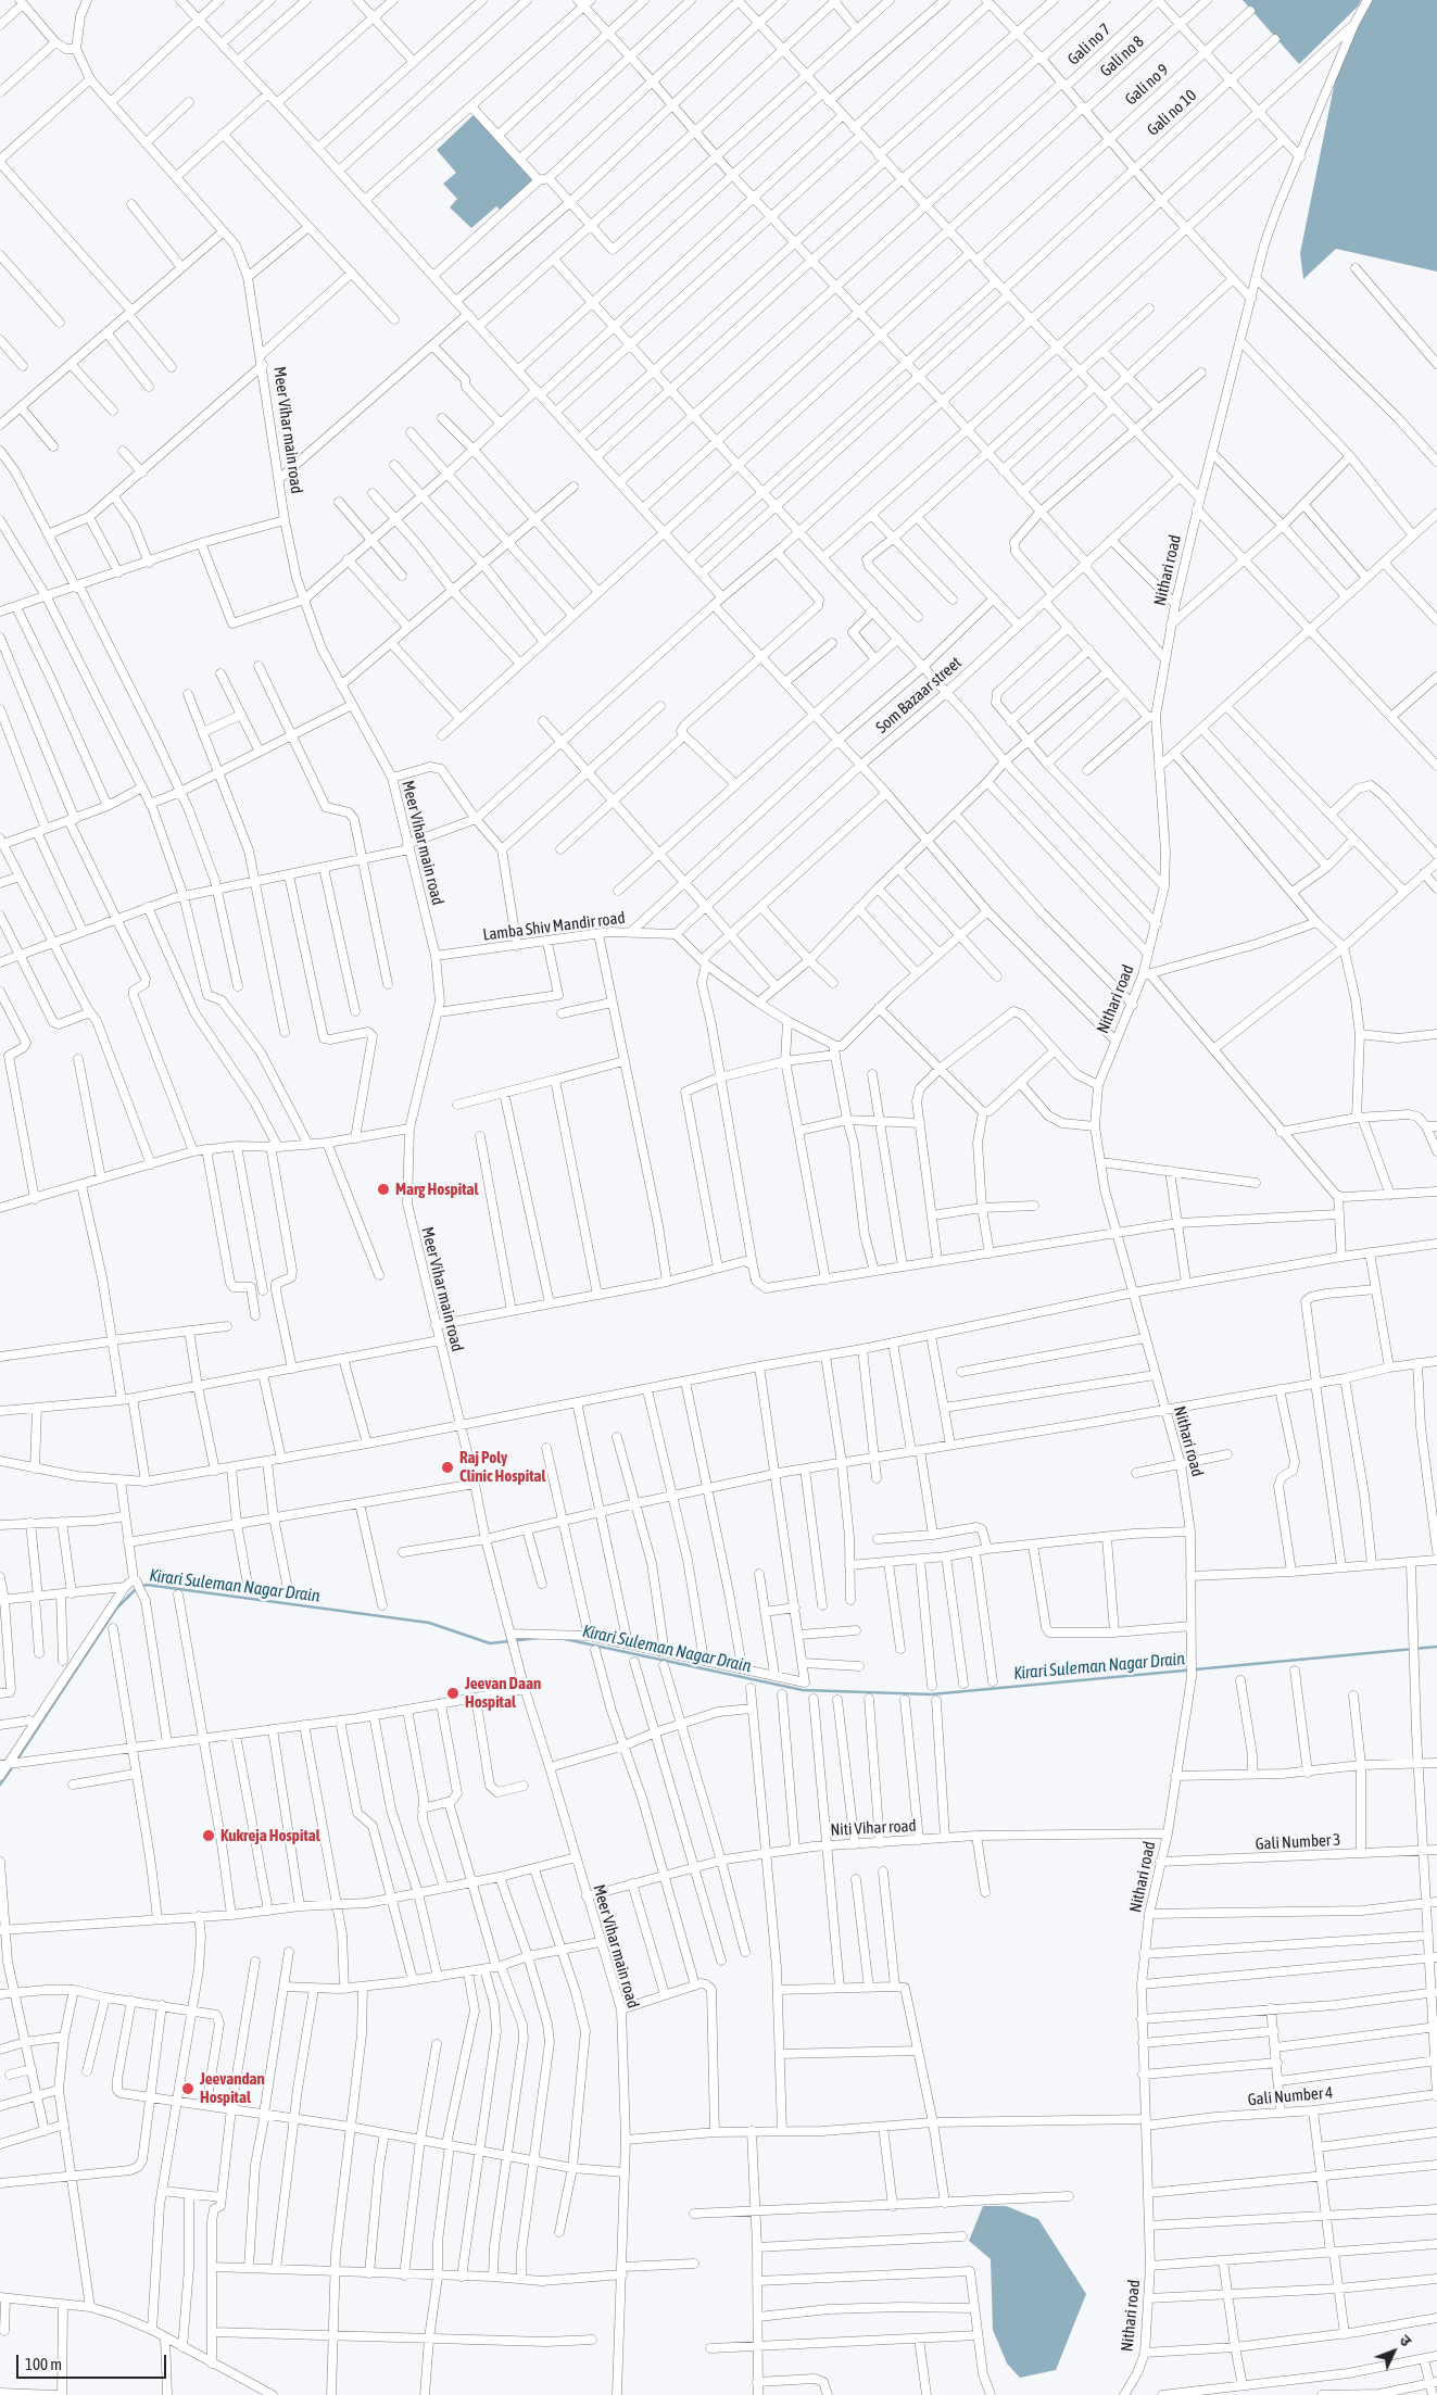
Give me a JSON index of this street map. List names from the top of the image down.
{
  "streets": {
    "street": [
      "Gali no 7",
      "Gali no 8",
      "Gali no 9",
      "Gali no 10",
      "Meer Vihar main road",
      "Nithari road",
      "Som Bazaar street",
      "Lamba Shiv Mandir road",
      "Niti Vihar road",
      "Gali Number 3",
      "Gali Number 4"
    ]
  },
  "crossings": [
    ["Meer Vihar main road", "Lamba Shiv Mandir road"],
    ["Meer Vihar main road", "Niti Vihar road"],
    ["Meer Vihar main road", "Gali Number 4"],
    ["Nithari road", "Niti Vihar road"],
    ["Nithari road", "Gali Number 3"],
    ["Nithari road", "Gali Number 4"],
    ["Som Bazaar street", "Lamba Shiv Mandir road"]
  ],
  "water": ["Kirari Suleman Nagar Drain"],
  "places": [
    "Marg Hospital",
    "Raj Poly Clinic Hospital",
    "Jeevan Daan Hospital",
    "Kukreja Hospital",
    "Jeevandan Hospital"
  ],
  "scale_bar": "100 m",
  "north": "top right"
}
